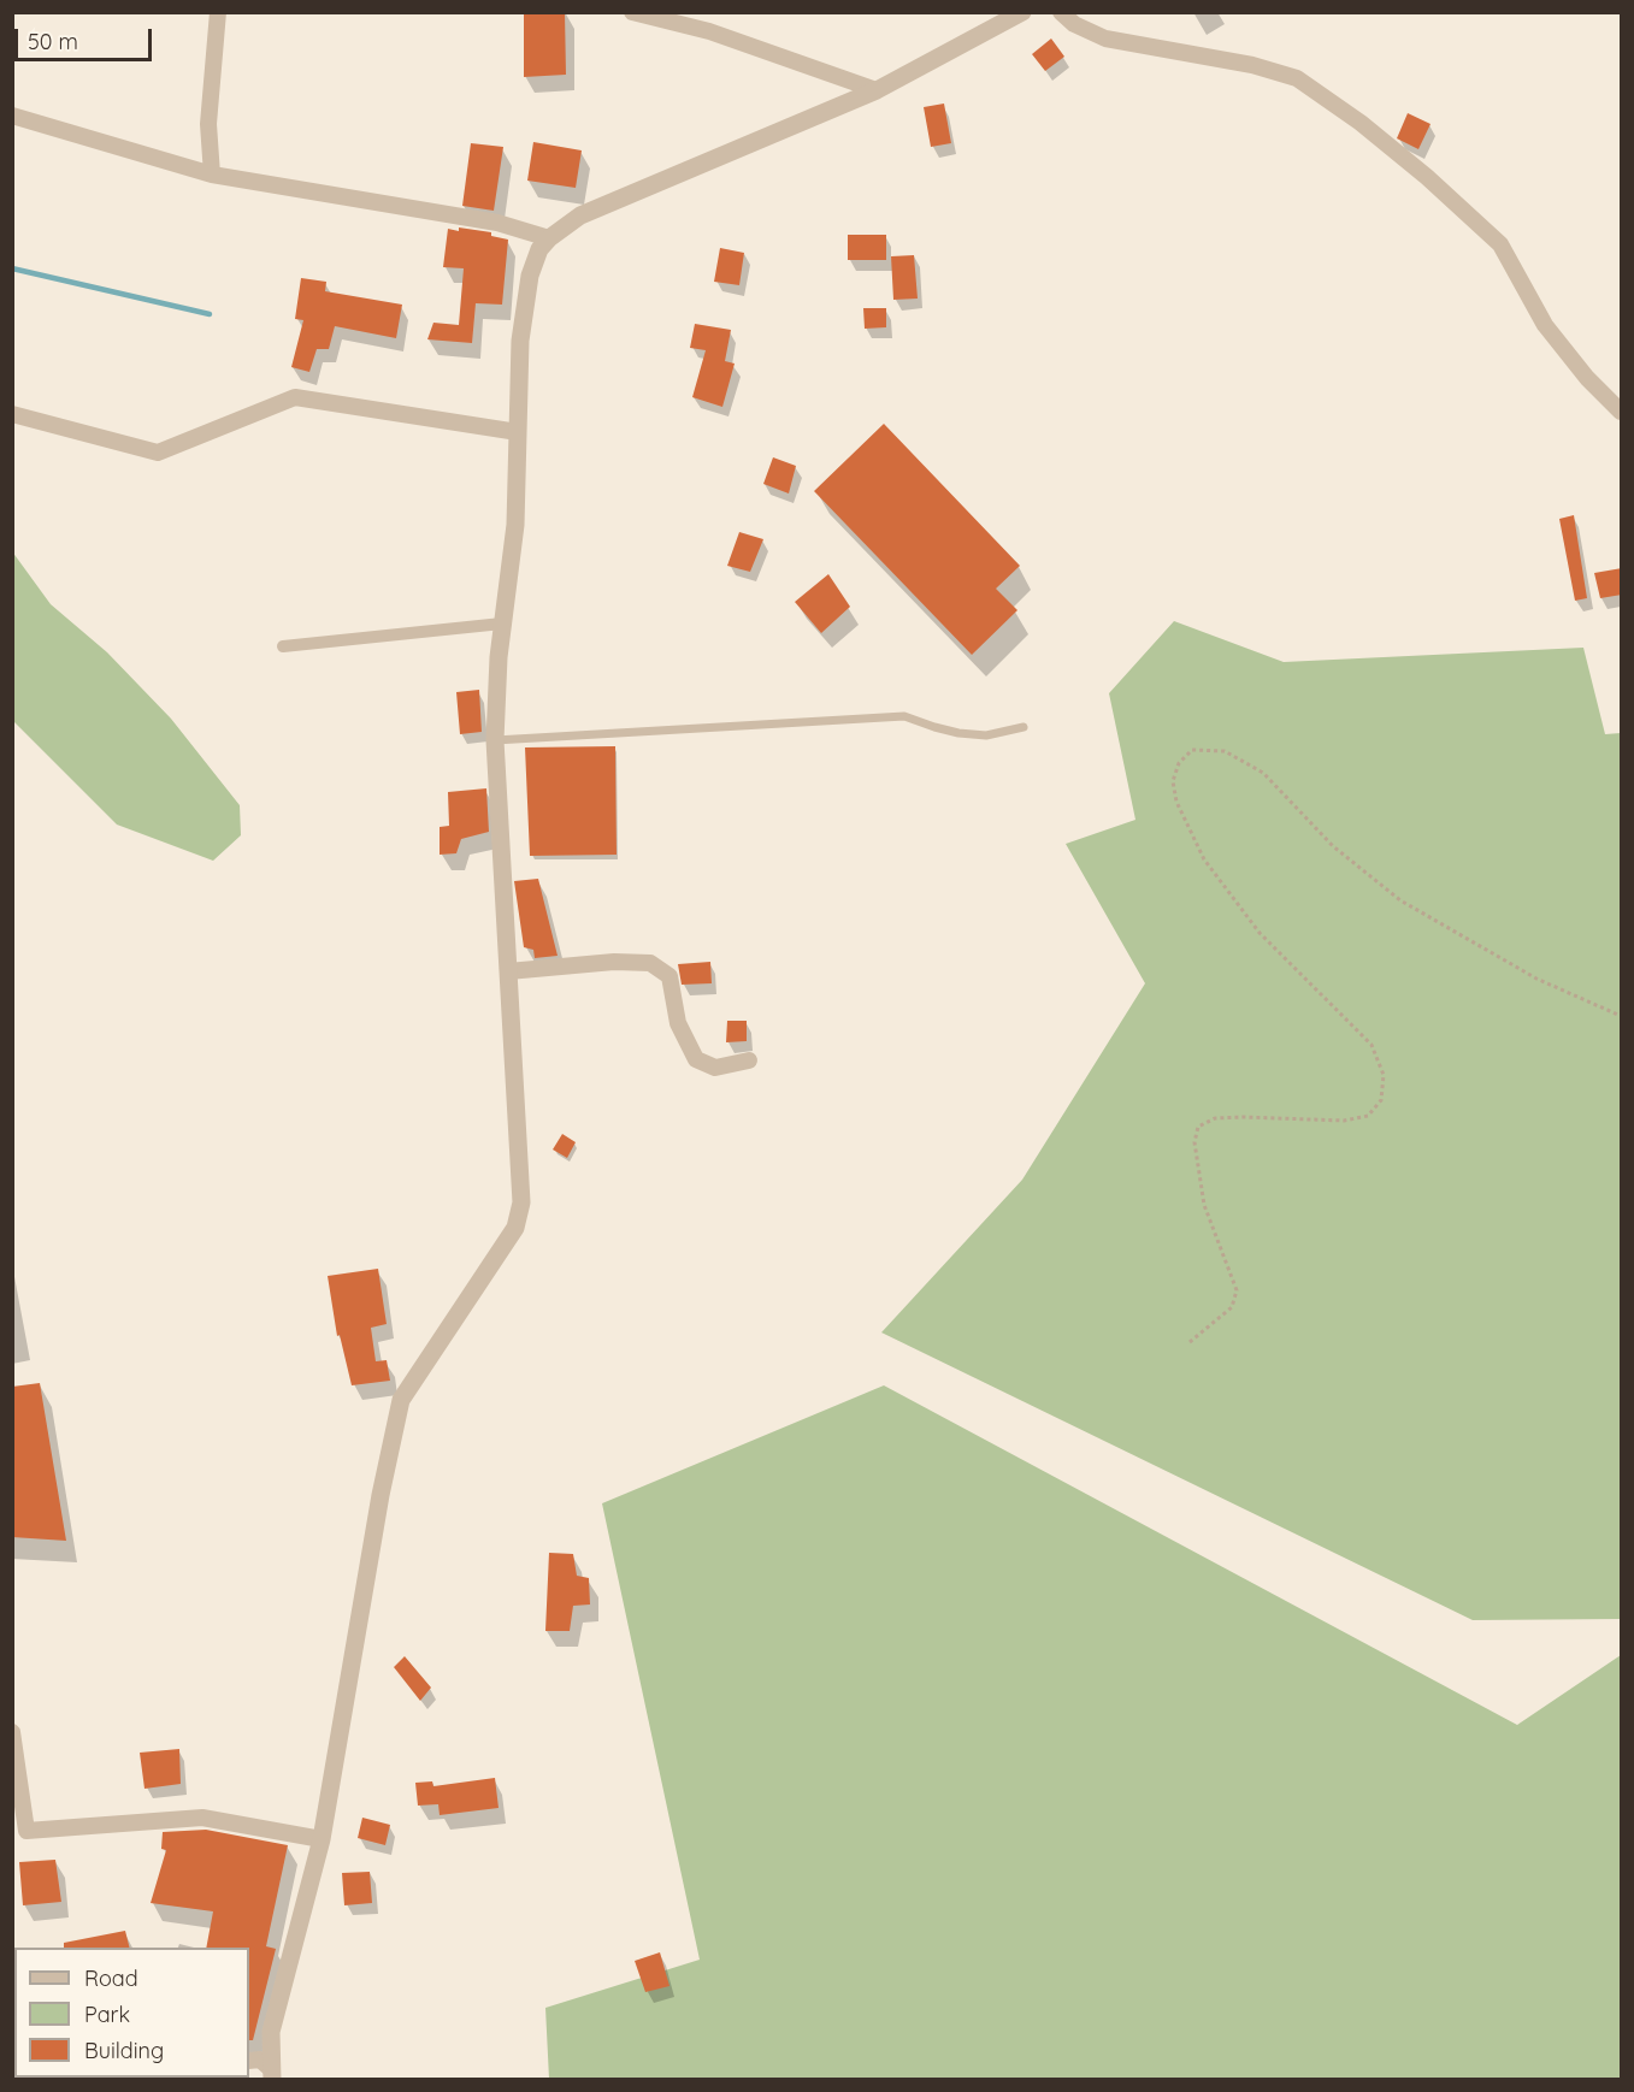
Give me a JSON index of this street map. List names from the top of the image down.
{
  "legend": ["Road", "Park", "Building"],
  "scale_bar": "50 m"
}
